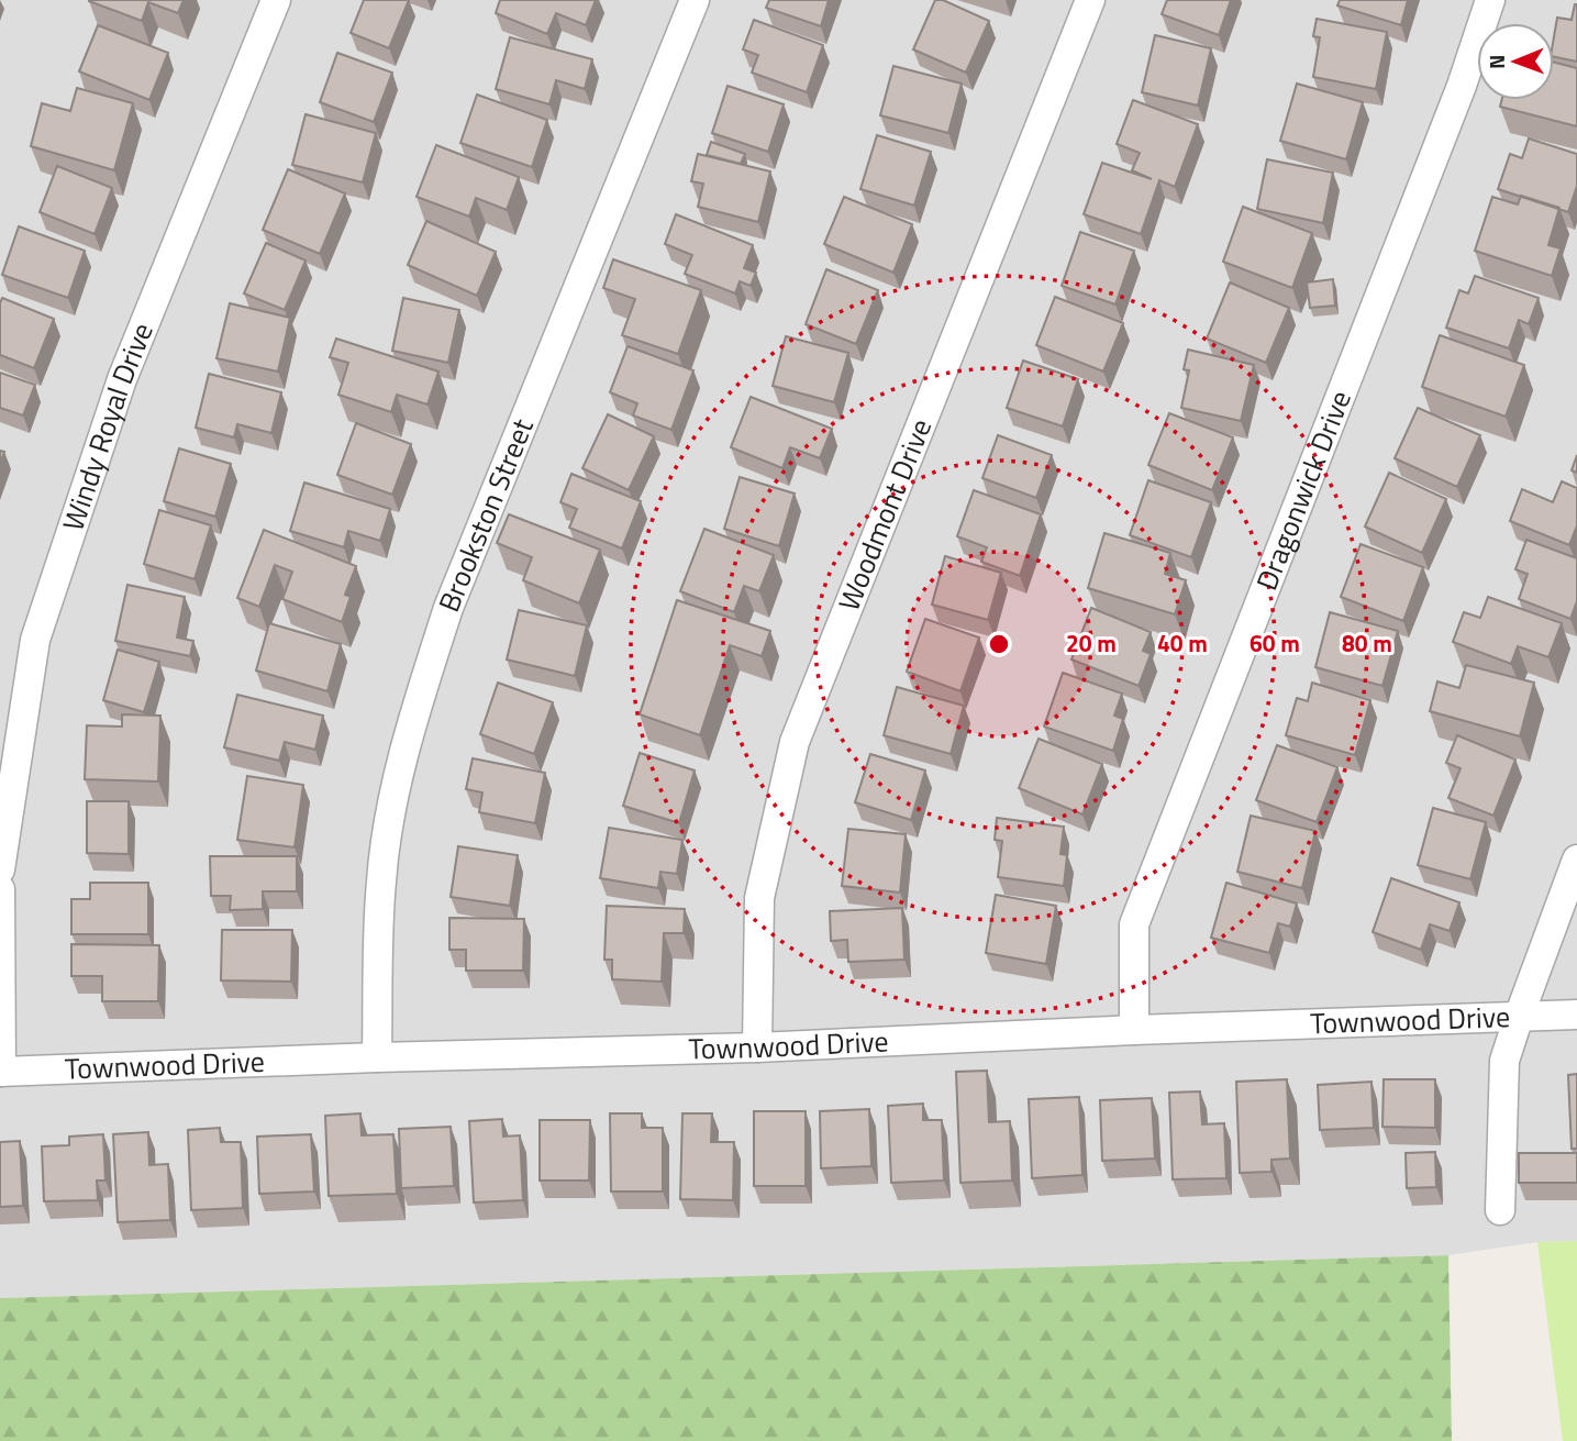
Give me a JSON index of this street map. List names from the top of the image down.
{
  "streets": {
    "street": [
      "Windy Royal Drive",
      "Dragonwick Drive",
      "Woodmont Drive",
      "Brookston Street",
      "Townwood Drive"
    ]
  },
  "crossings": [
    ["Dragonwick Drive", "Townwood Drive"],
    ["Woodmont Drive", "Townwood Drive"],
    ["Brookston Street", "Townwood Drive"]
  ],
  "north": "left",
  "rings": [
    "20 m",
    "40 m",
    "60 m",
    "80 m"
  ]
}
